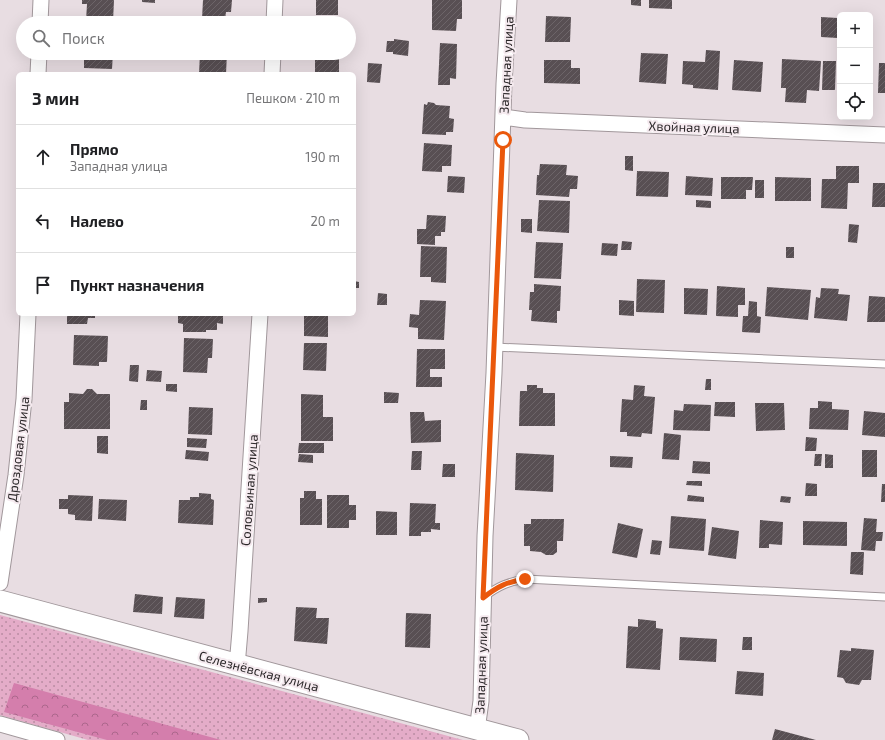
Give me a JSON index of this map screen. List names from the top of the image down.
{
  "streets": {
    "street": [
      "Западная улица",
      "Хвойная улица",
      "Дроздовая улица",
      "Соловьиная улица",
      "Селезнёвская улица"
    ]
  },
  "crossings": [
    ["Западная улица", "Хвойная улица"],
    ["Западная улица", "Селезнёвская улица"],
    ["Соловьиная улица", "Селезнёвская улица"]
  ],
  "page": {
    "map_buttons": ["+", "−"],
    "search": "Поиск",
    "heading": ["3 мин", "Пешком · 210 m"],
    "list": [
      ["Прямо", "Западная улица", "190 m"],
      ["Налево", "20 m"],
      "Пункт назначения"
    ]
  }
}
